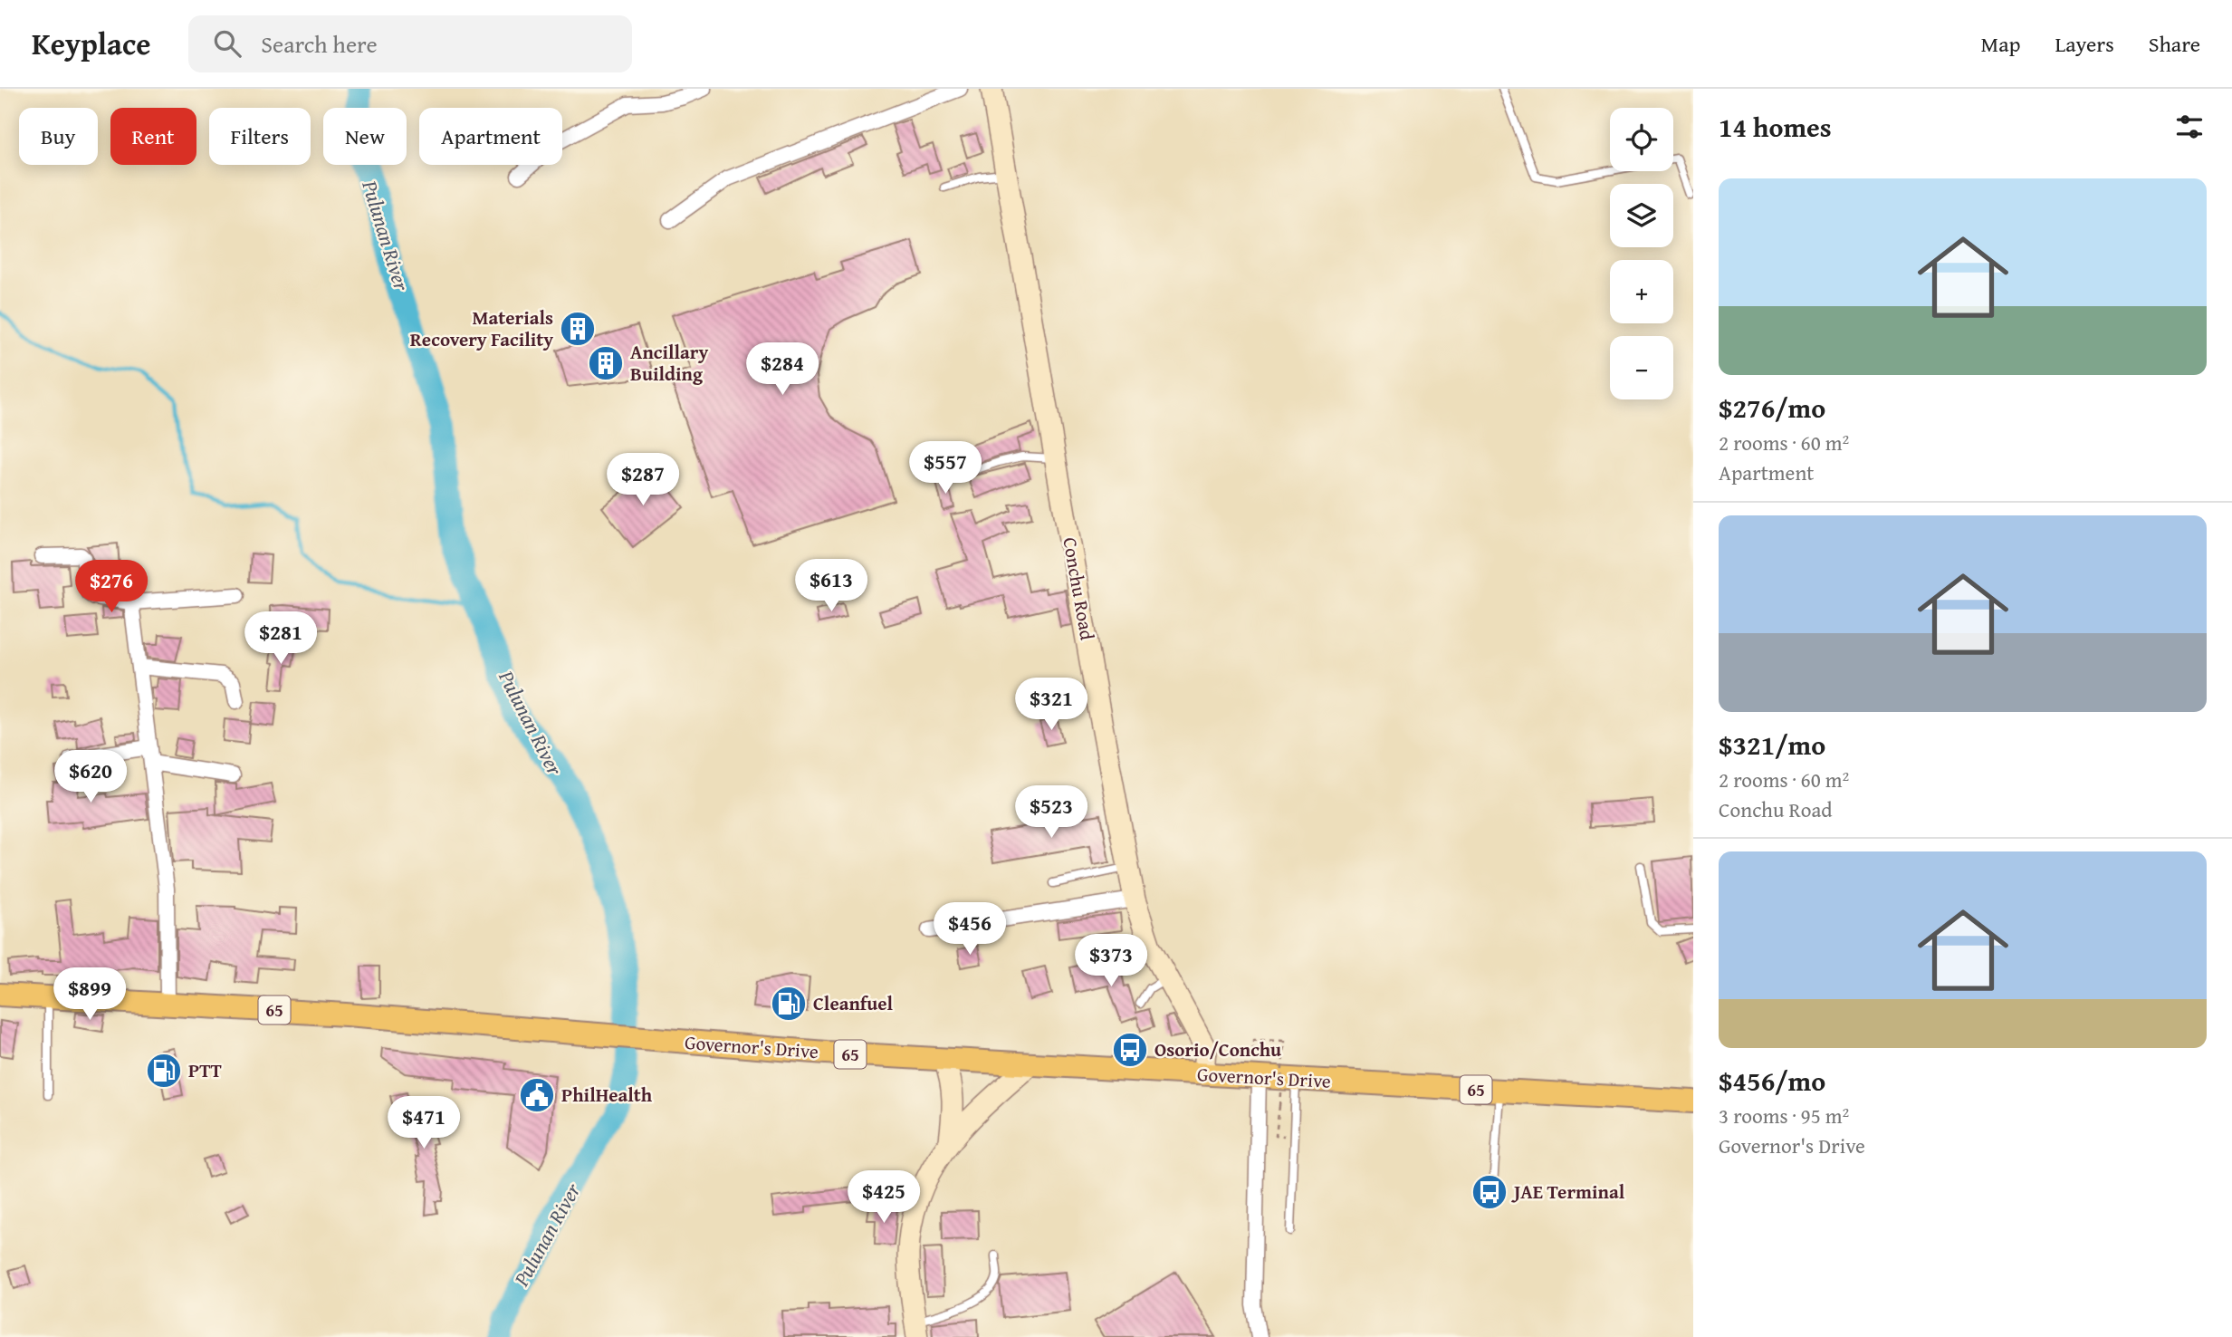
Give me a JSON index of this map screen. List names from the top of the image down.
{
  "streets": {
    "main road": ["Conchu Road", "65", "Governor's Drive"]
  },
  "crossings": [
    ["Conchu Road", "Governor's Drive"]
  ],
  "water": ["Pulunan River"],
  "places": {
    "building": ["Materials Recovery Facility", "Ancillary Building"],
    "fuel station": ["Cleanfuel", "PTT"],
    "bus stop": ["Osorio/Conchu", "JAE Terminal"],
    "public building": ["PhilHealth"]
  },
  "page": {
    "header": "Keyplace",
    "search": "Search here",
    "nav": ["Map", "Layers", "Share"],
    "heading": "14 homes",
    "map_buttons": ["+", "−"],
    "chip": [
      "Buy",
      "Rent",
      "Filters",
      "New",
      "Apartment"
    ],
    "list": [
      {
        "name": "$276/mo",
        "note": "2 rooms · 60 m² · Apartment"
      },
      {
        "name": "$321/mo",
        "note": "2 rooms · 60 m² · Conchu Road"
      },
      {
        "name": "$456/mo",
        "note": "3 rooms · 95 m² · Governor's Drive"
      }
    ],
    "price": [
      "$284",
      "$557",
      "$287",
      "$613",
      "$276",
      "$281",
      "$321",
      "$620",
      "$523",
      "$456",
      "$373",
      "$899",
      "$471",
      "$425"
    ]
  }
}
